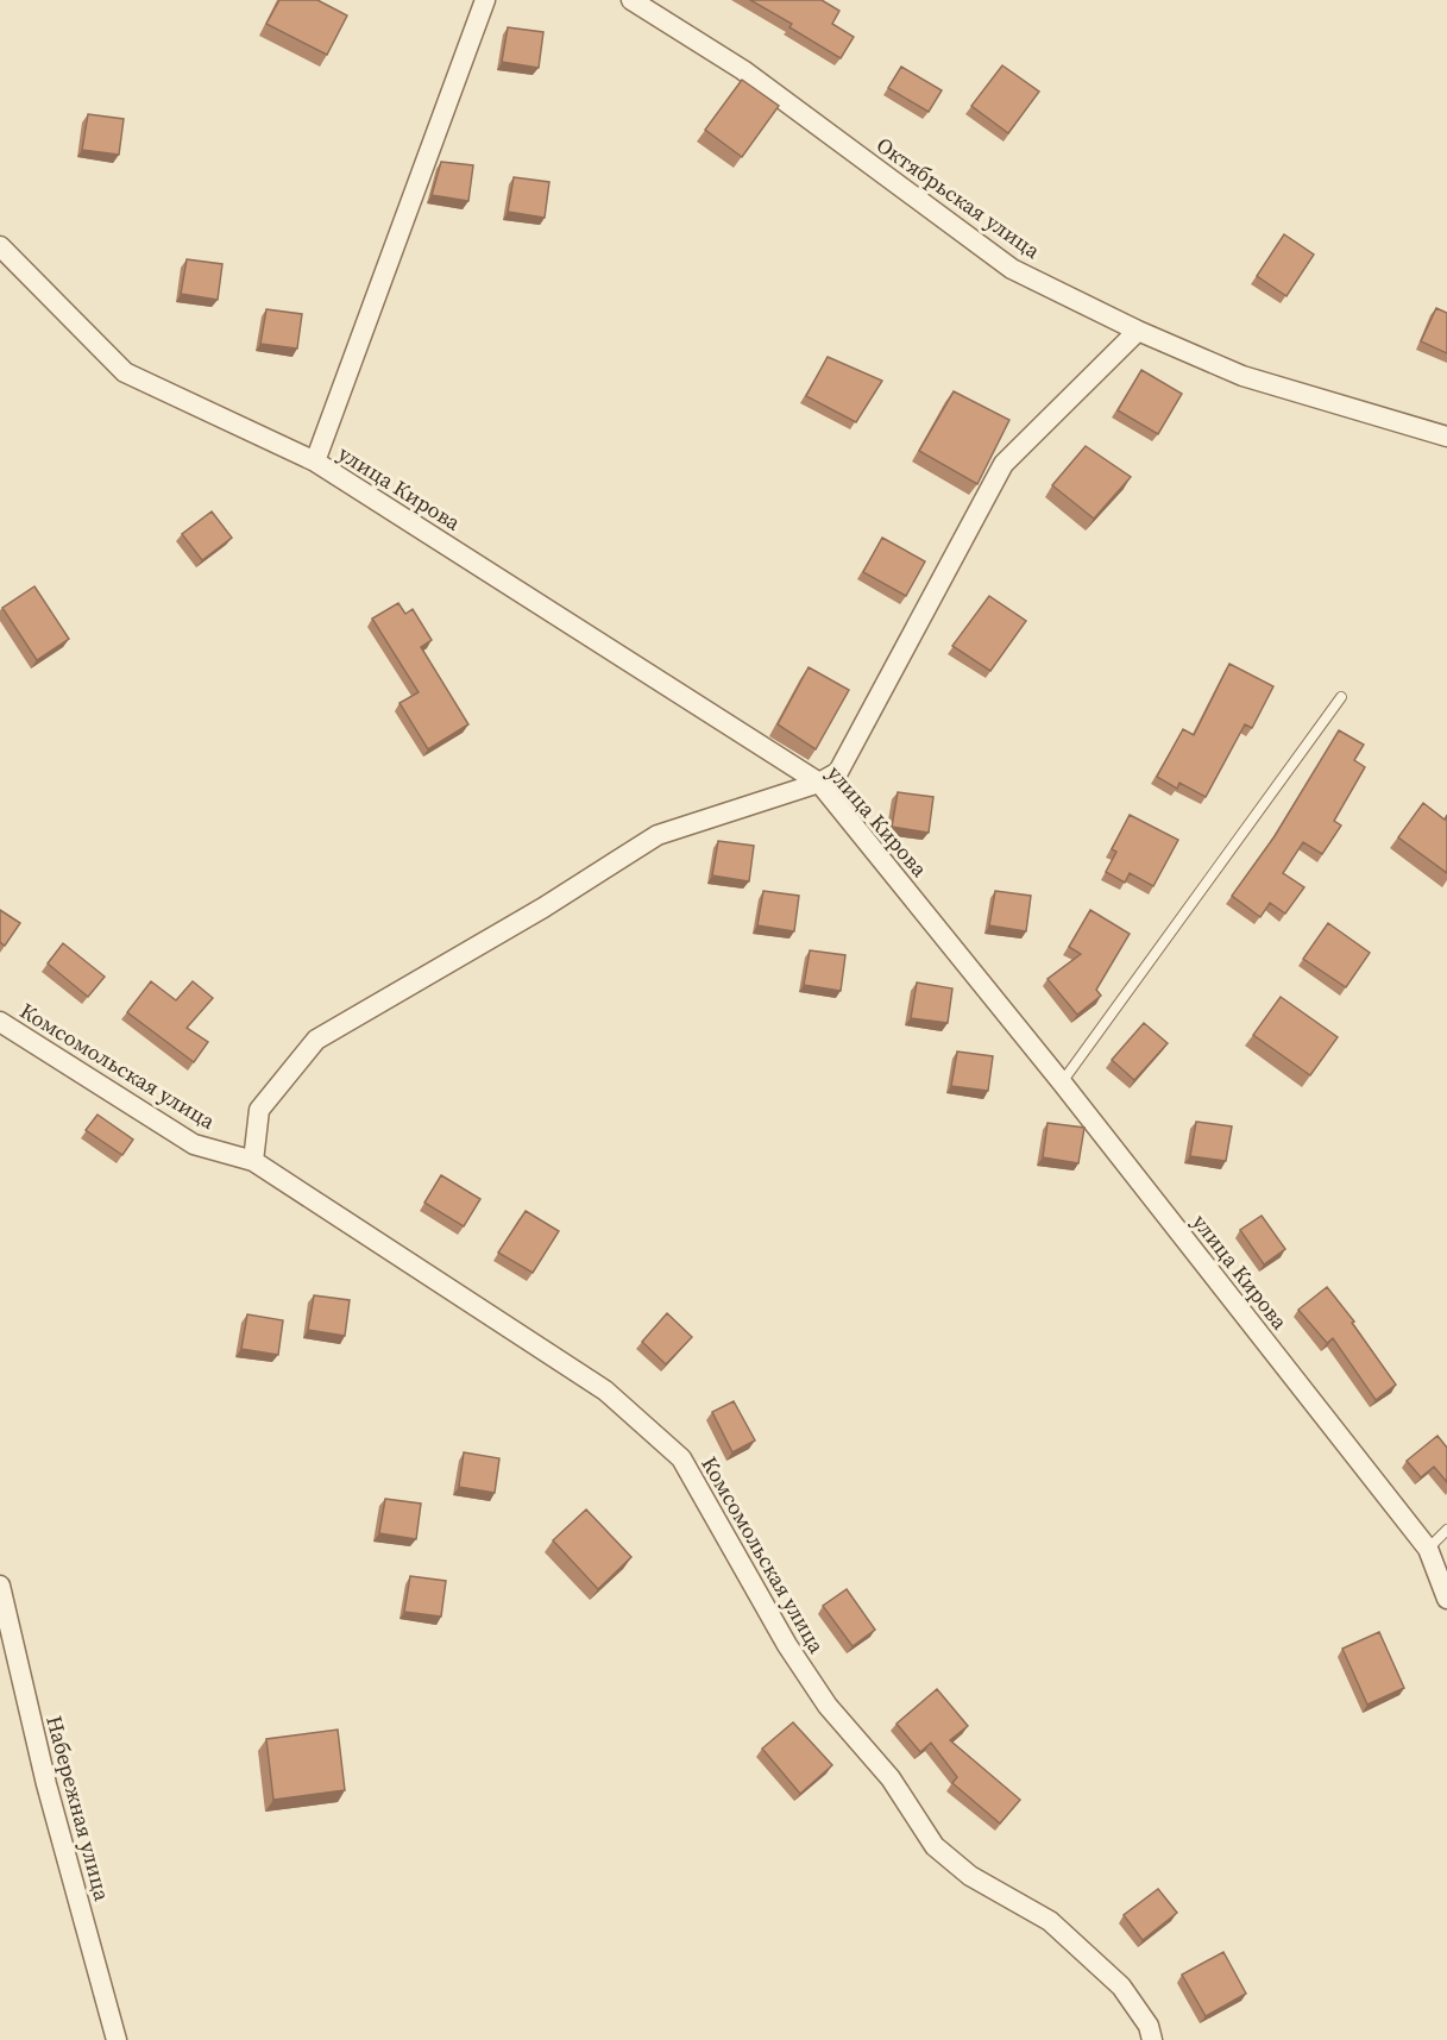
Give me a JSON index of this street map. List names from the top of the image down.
{
  "streets": {
    "street": [
      "Октябрьская улица",
      "улица Кирова",
      "Комсомольская улица",
      "Набережная улица"
    ]
  }
}
